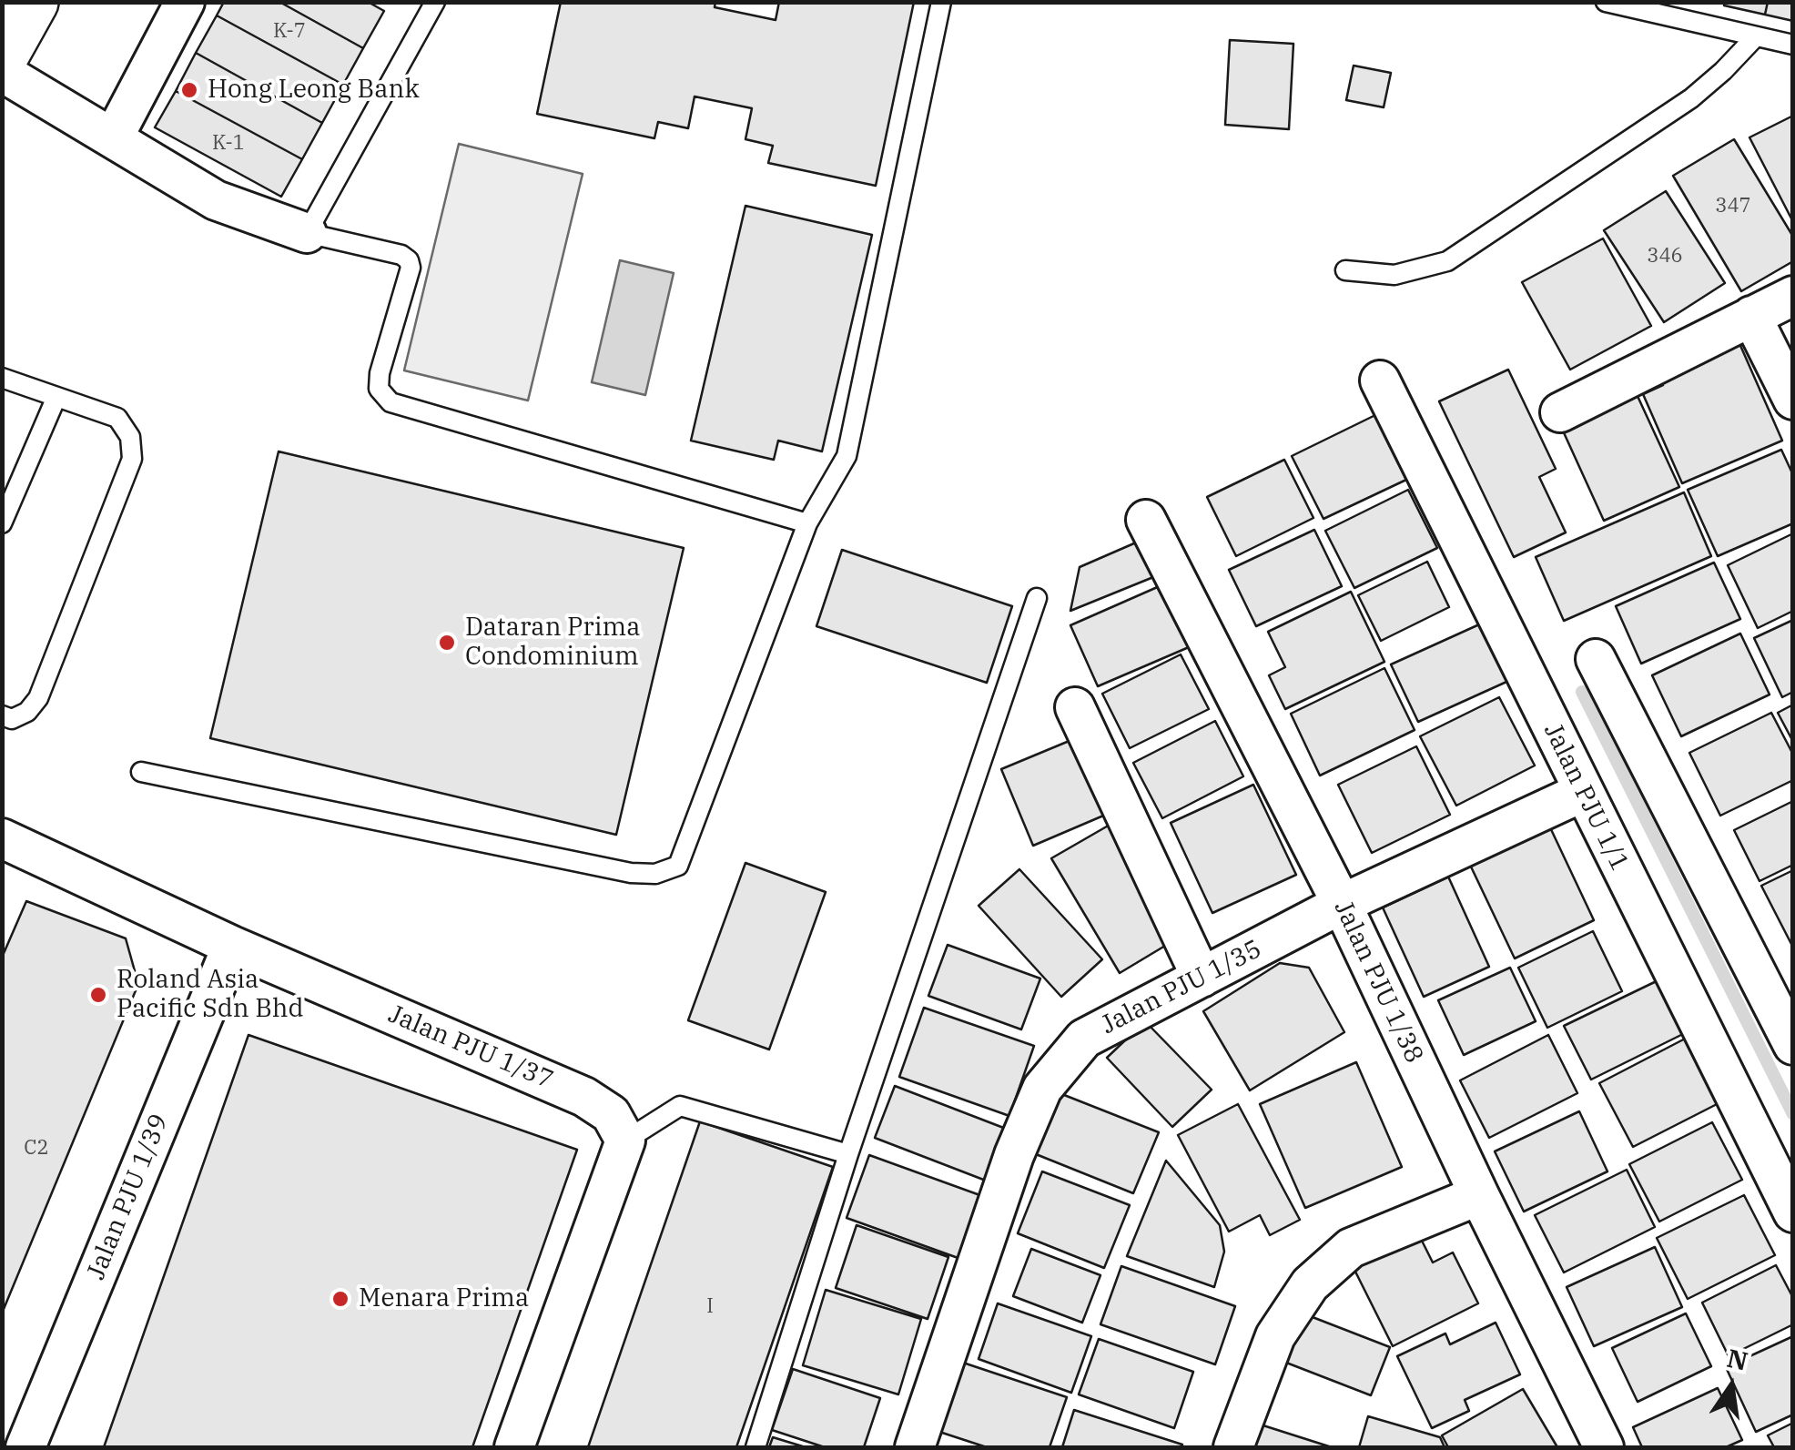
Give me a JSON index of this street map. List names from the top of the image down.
{
  "streets": {
    "street": [
      "Jalan PJU 1/1",
      "Jalan PJU 1/38",
      "Jalan PJU 1/35",
      "Jalan PJU 1/37",
      "Jalan PJU 1/39"
    ]
  },
  "crossings": [
    ["Jalan PJU 1/1", "Jalan PJU 1/35"],
    ["Jalan PJU 1/38", "Jalan PJU 1/35"],
    ["Jalan PJU 1/37", "Jalan PJU 1/39"]
  ],
  "places": [
    "Hong Leong Bank",
    "Dataran Prima Condominium",
    "Roland Asia Pacific Sdn Bhd",
    "Menara Prima"
  ],
  "house_numbers": [
    "K-7",
    "K-1",
    "347",
    "346",
    "C2",
    "I"
  ],
  "north": "top"
}
